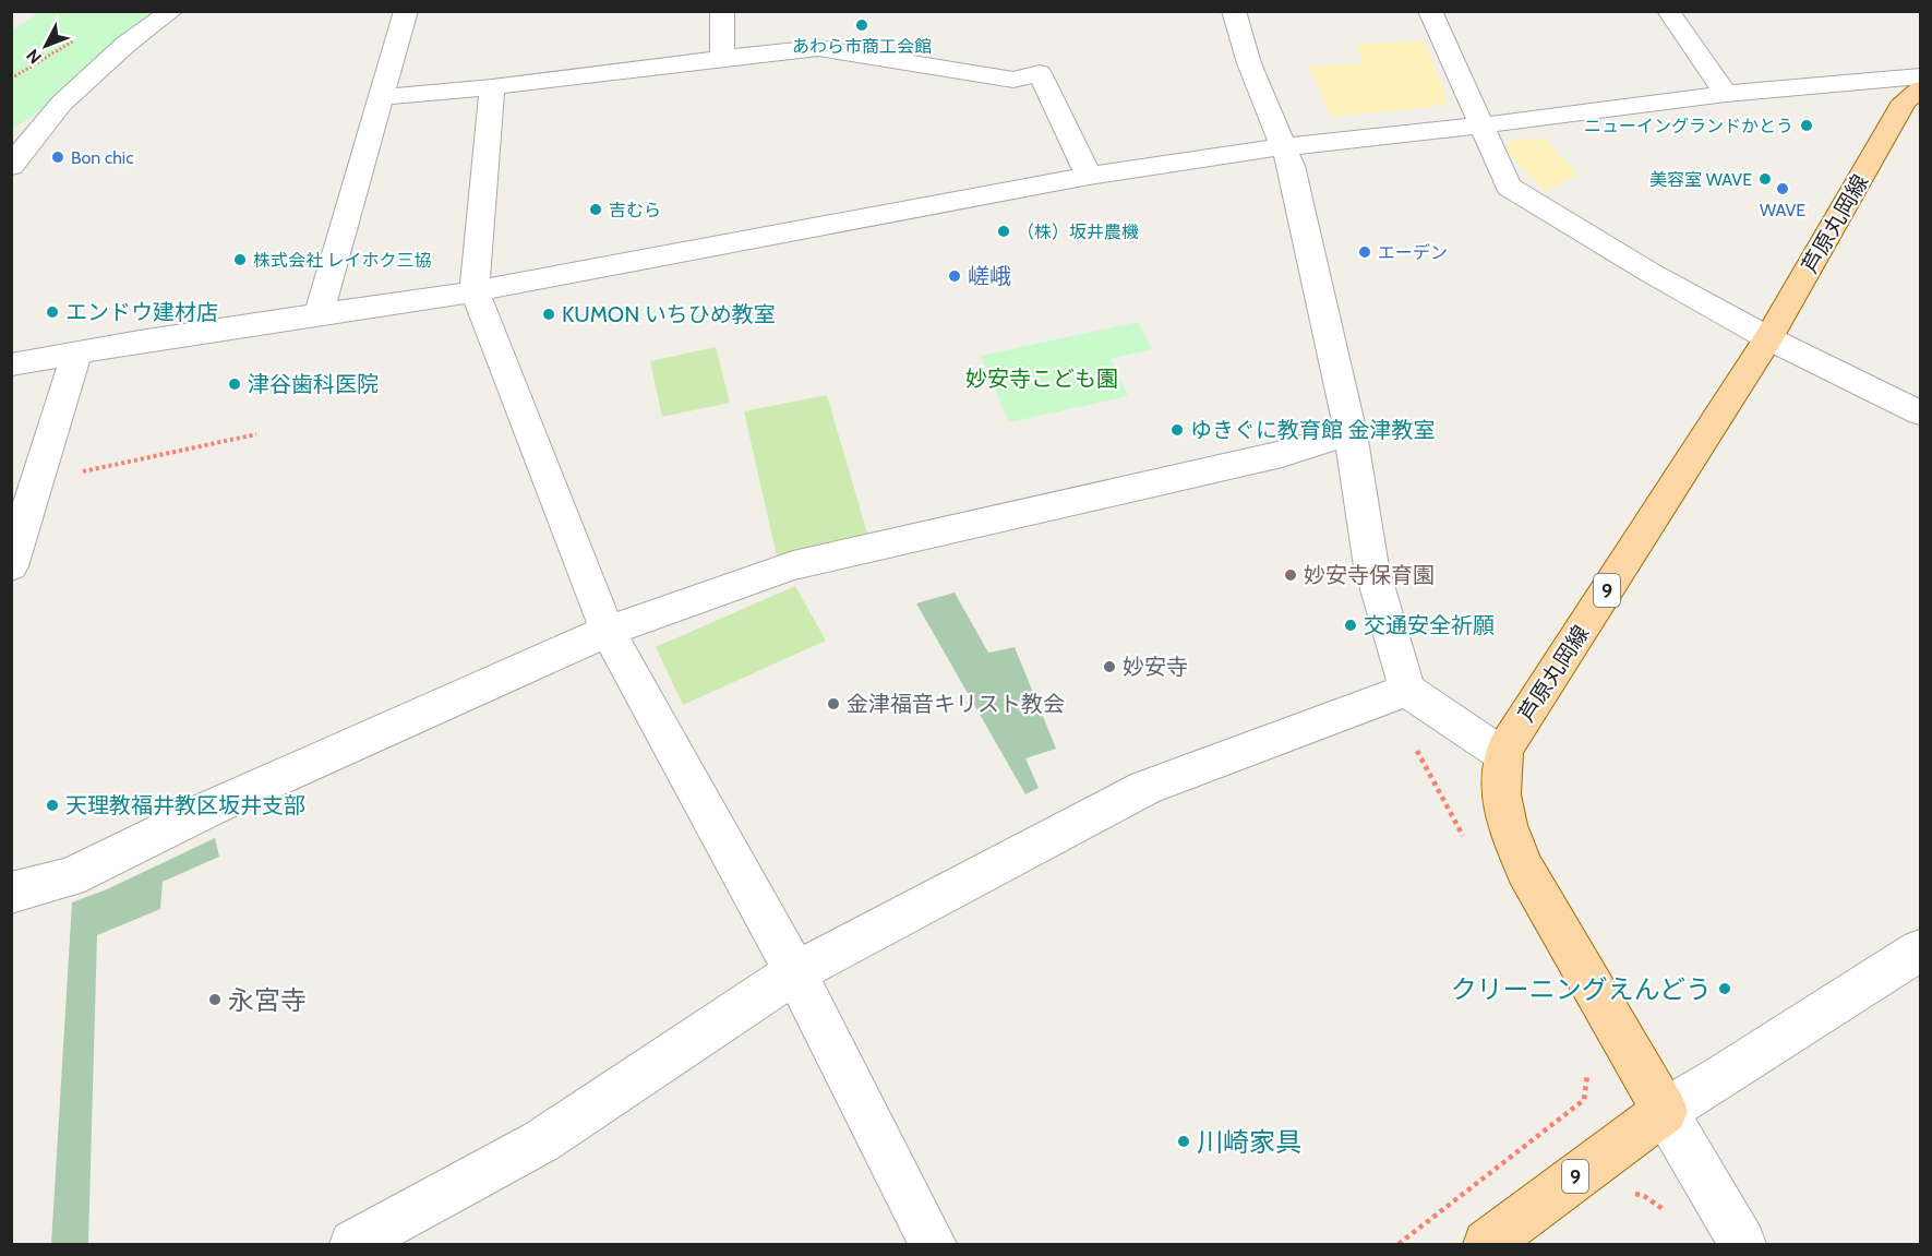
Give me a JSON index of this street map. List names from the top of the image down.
{
  "streets": {
    "main road": ["芦原丸岡線", "9"]
  },
  "crossings": [
    ["芦原丸岡線", "9"]
  ],
  "parks": ["妙安寺こども園"],
  "places": [
    "あわら市商工会館",
    "ニューイングランドかとう",
    "Bon chic",
    "美容室 WAVE",
    "WAVE",
    "吉むら",
    "（株）坂井農機",
    "エーデン",
    "株式会社 レイホク三協",
    "嵯峨",
    "エンドウ建材店",
    "KUMON いちひめ教室",
    "津谷歯科医院",
    "ゆきぐに教育館 金津教室",
    "妙安寺保育園",
    "交通安全祈願",
    "妙安寺",
    "金津福音キリスト教会",
    "天理教福井教区坂井支部",
    "クリーニングえんどう",
    "永宮寺",
    "川崎家具"
  ],
  "north": "bottom left"
}
